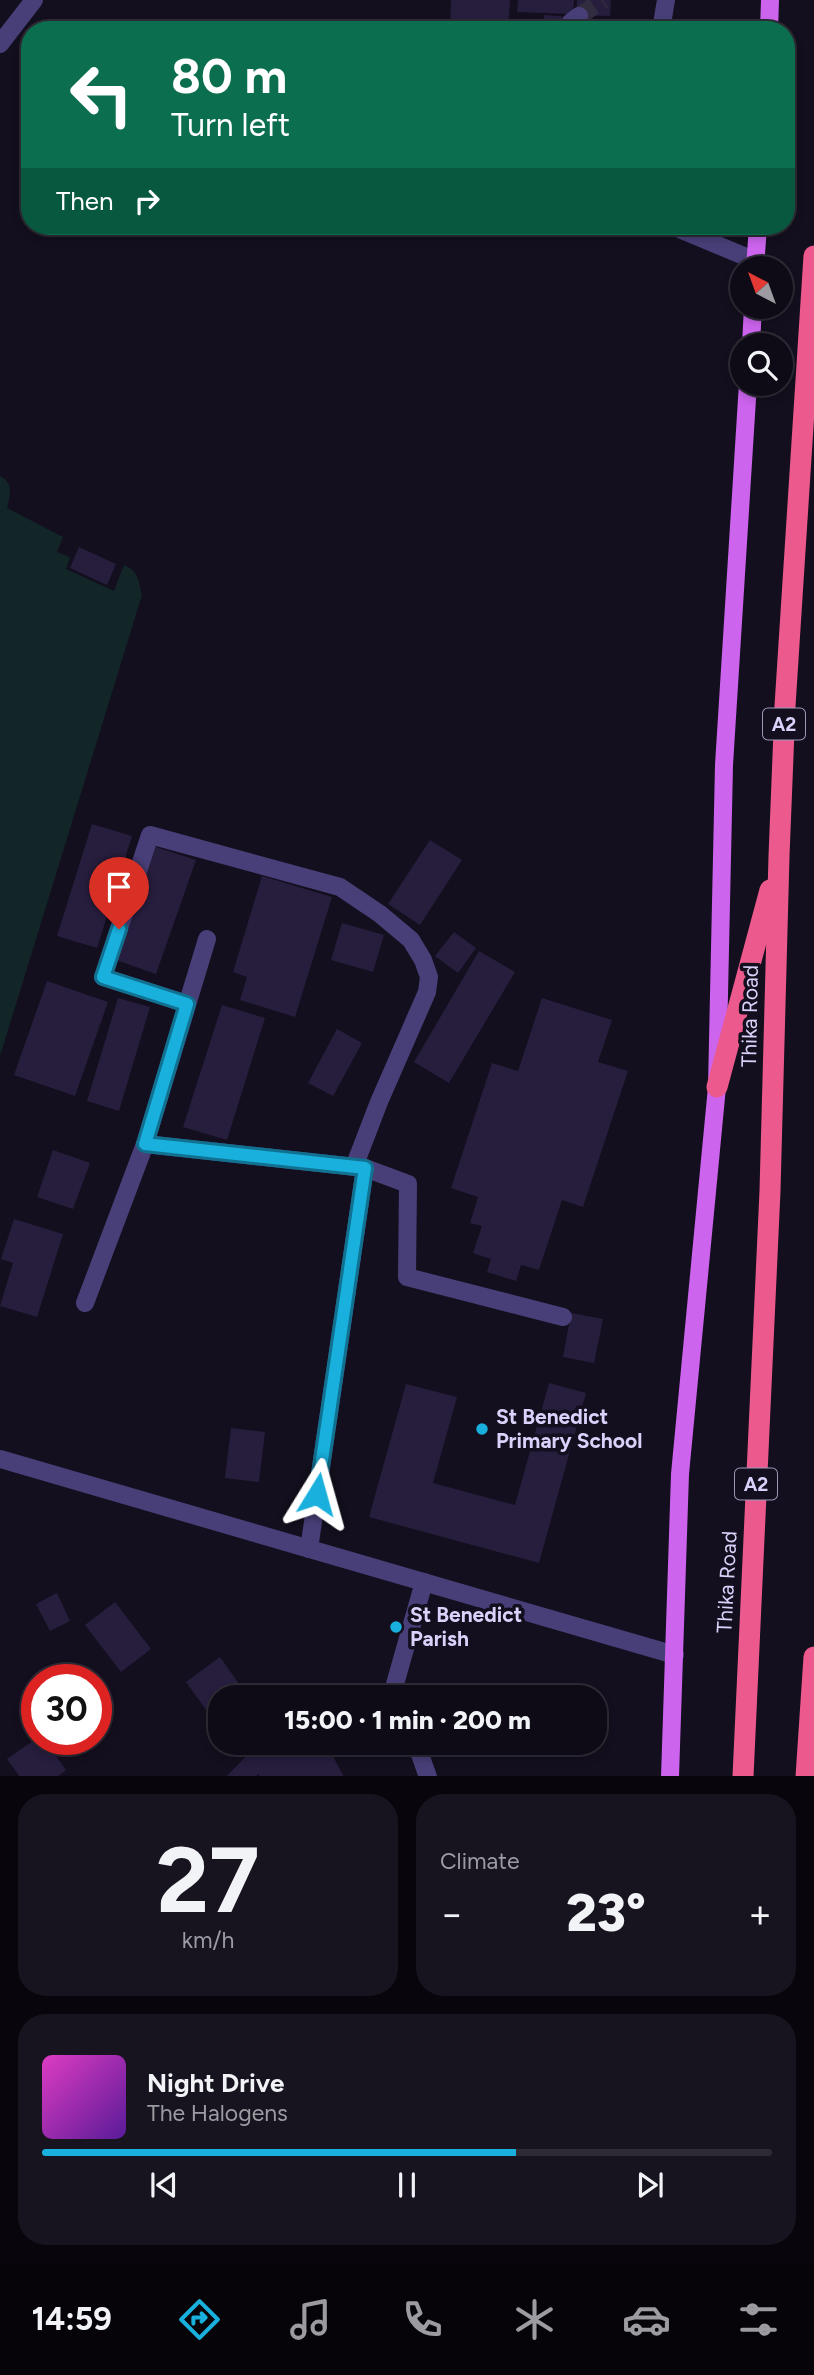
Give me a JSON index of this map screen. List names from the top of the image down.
{
  "streets": {
    "highway": ["A2", "Thika Road"]
  },
  "places": ["St Benedict Primary School", "St Benedict Parish"],
  "north": "top left",
  "page": {
    "turn": ["80 m", "Turn left"],
    "then": "Then",
    "limit": "30",
    "trip": "15:00 · 1 min · 200 m",
    "tile": [
      ["27", "km/h"],
      "Climate"
    ],
    "heat": ["−", "23°", "+"],
    "song": ["Night Drive", "The Halogens"],
    "tabs": "14:59"
  }
}
